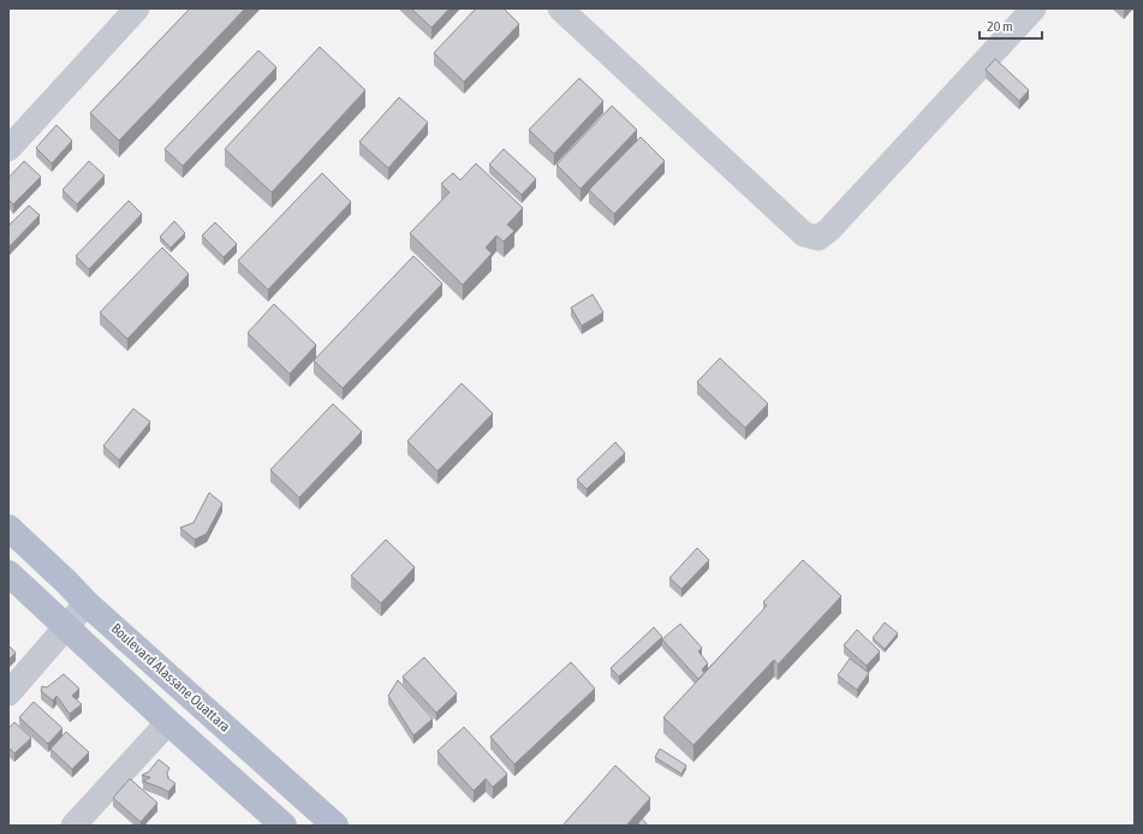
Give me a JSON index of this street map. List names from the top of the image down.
{
  "streets": {
    "main road": ["Boulevard Alassane Ouattara"]
  },
  "scale_bar": "20 m"
}
